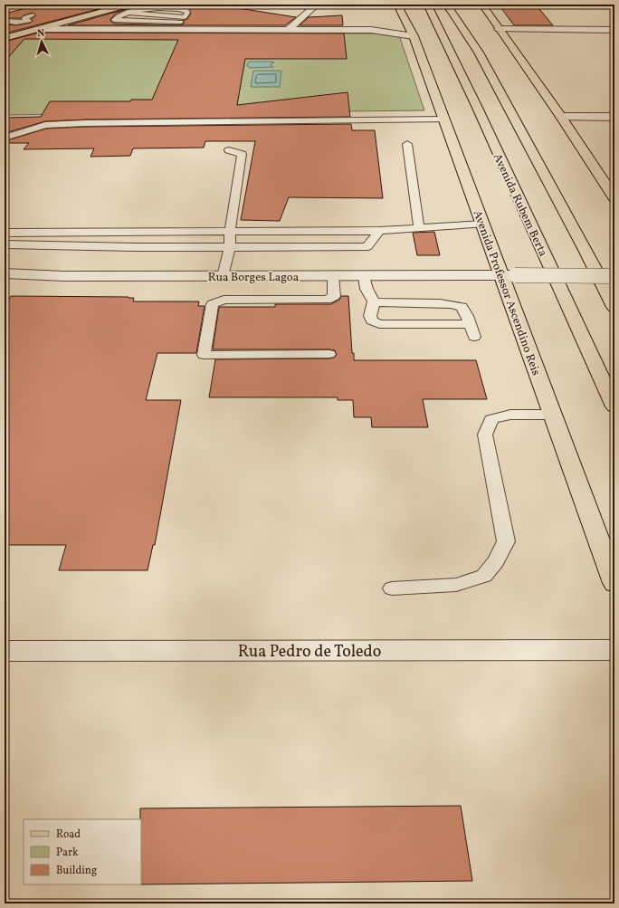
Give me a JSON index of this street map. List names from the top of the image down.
{
  "streets": {
    "main road": ["Avenida Rubem Berta", "Avenida Professor Ascendino Reis"],
    "street": ["Rua Borges Lagoa", "Rua Pedro de Toledo"]
  },
  "crossings": [
    ["Rua Borges Lagoa", "Avenida Professor Ascendino Reis"]
  ],
  "legend": ["Road", "Park", "Building"],
  "north": "top"
}
